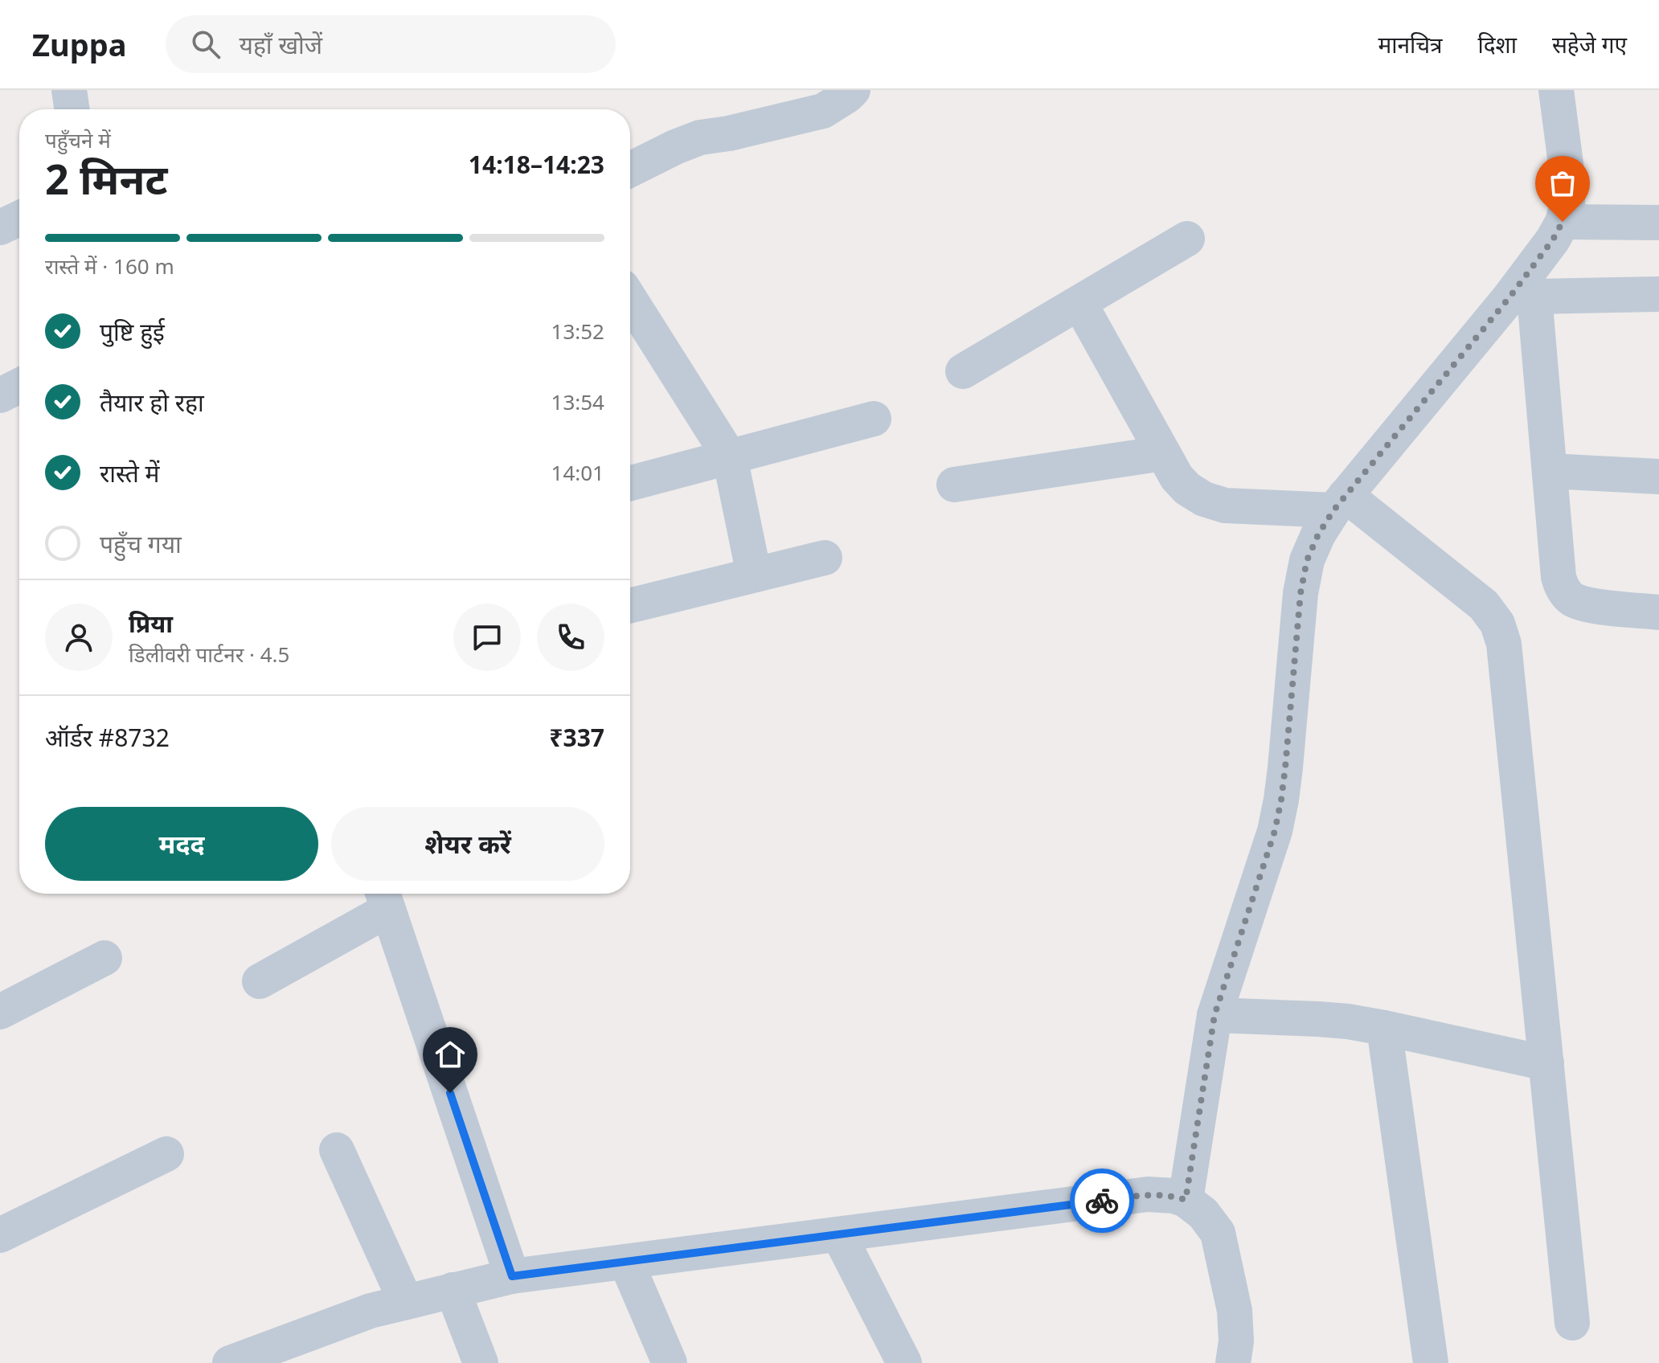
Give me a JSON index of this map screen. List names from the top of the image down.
{
  "page": {
    "header": "Zuppa",
    "search": "यहाँ खोजें",
    "nav": ["मानचित्र", "दिशा", "सहेजे गए"],
    "heading": ["2 मिनट", "पहुँचने में", "14:18–14:23"],
    "panel": [
      "प्रिया",
      "डिलीवरी पार्टनर · 4.5",
      "ऑर्डर #8732",
      "₹337"
    ],
    "bar": "रास्ते में · 160 m",
    "list": [
      ["पुष्टि हुई", "13:52"],
      ["तैयार हो रहा", "13:54"],
      ["रास्ते में", "14:01"],
      "पहुँच गया"
    ],
    "buttons": ["मदद", "शेयर करें"]
  }
}
